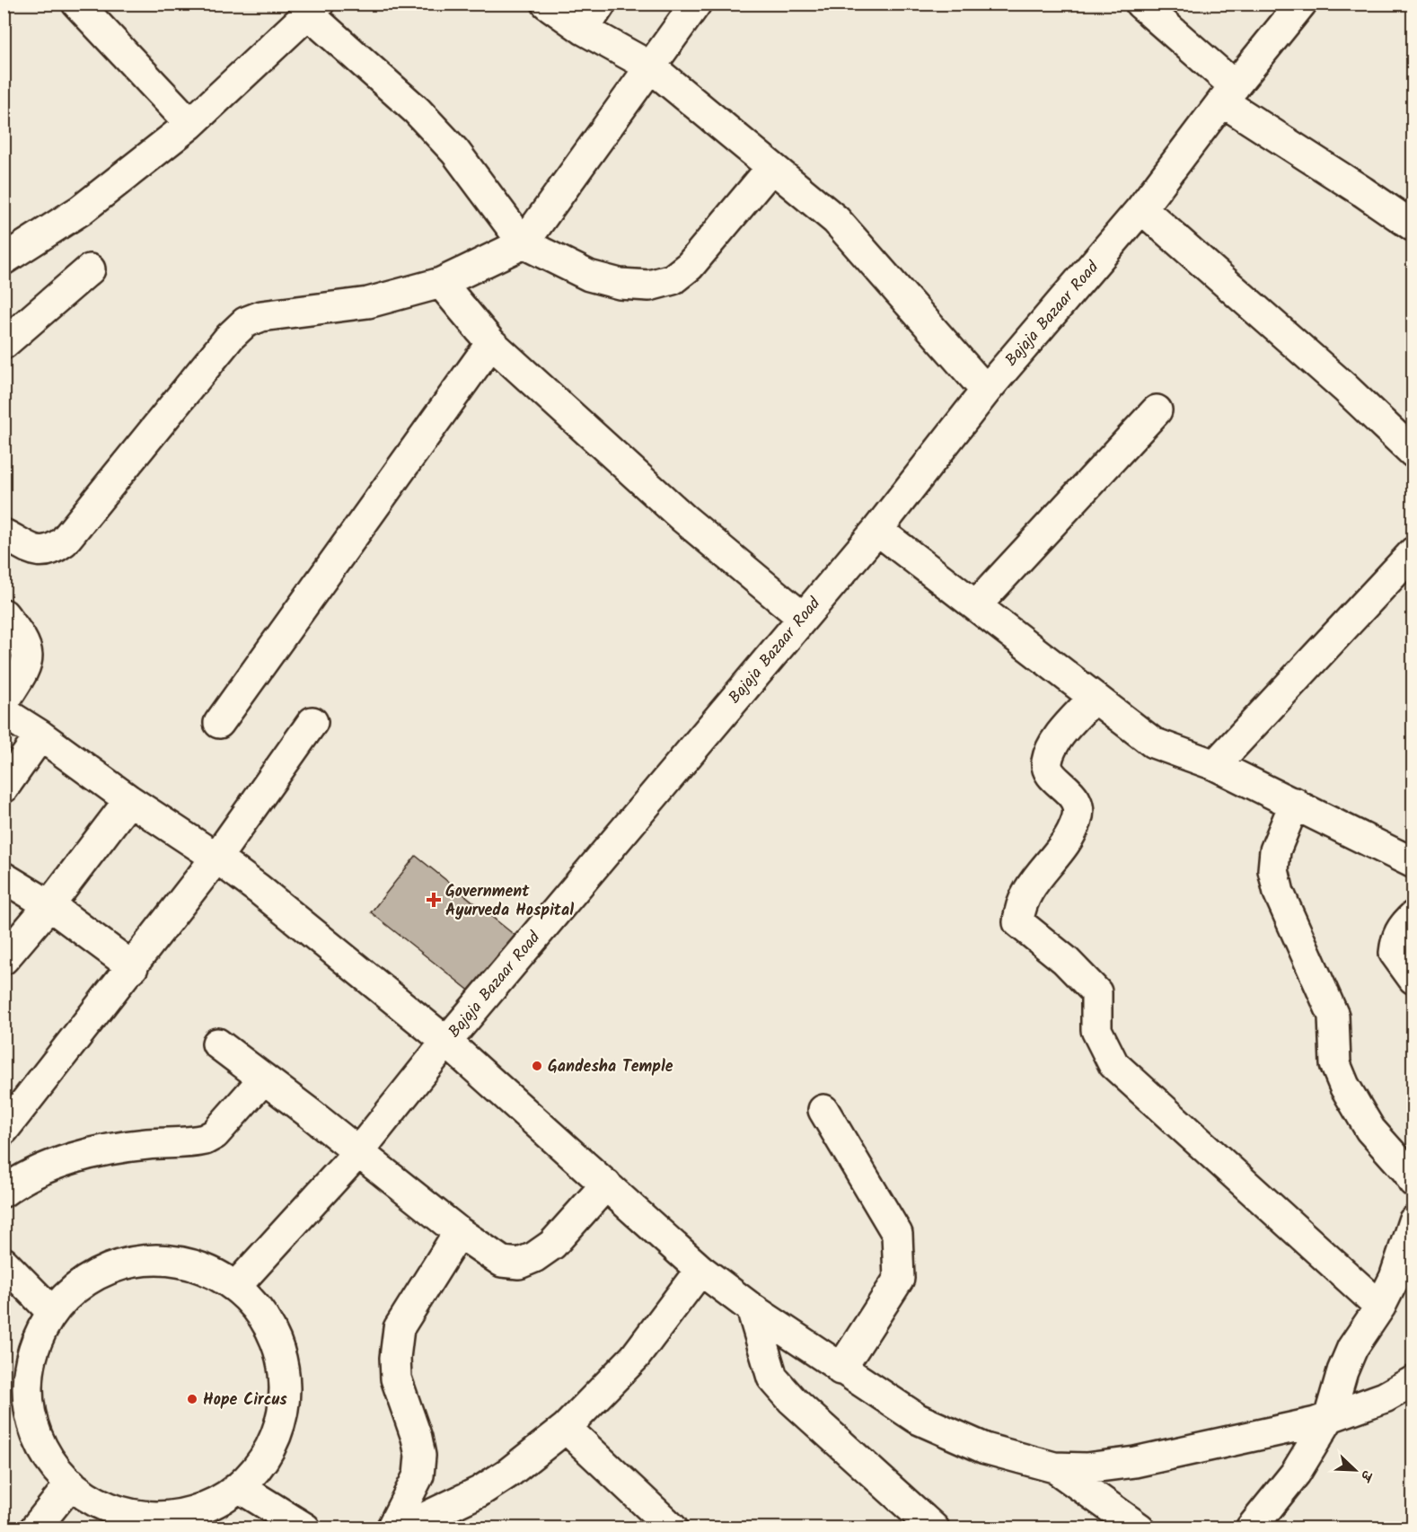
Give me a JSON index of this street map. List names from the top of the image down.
{
  "streets": {
    "street": ["Bajaja Bazaar Road"]
  },
  "places": {
    "health": ["Government Ayurveda Hospital"],
    "other": ["Gandesha Temple", "Hope Circus"]
  },
  "north": "bottom right"
}
